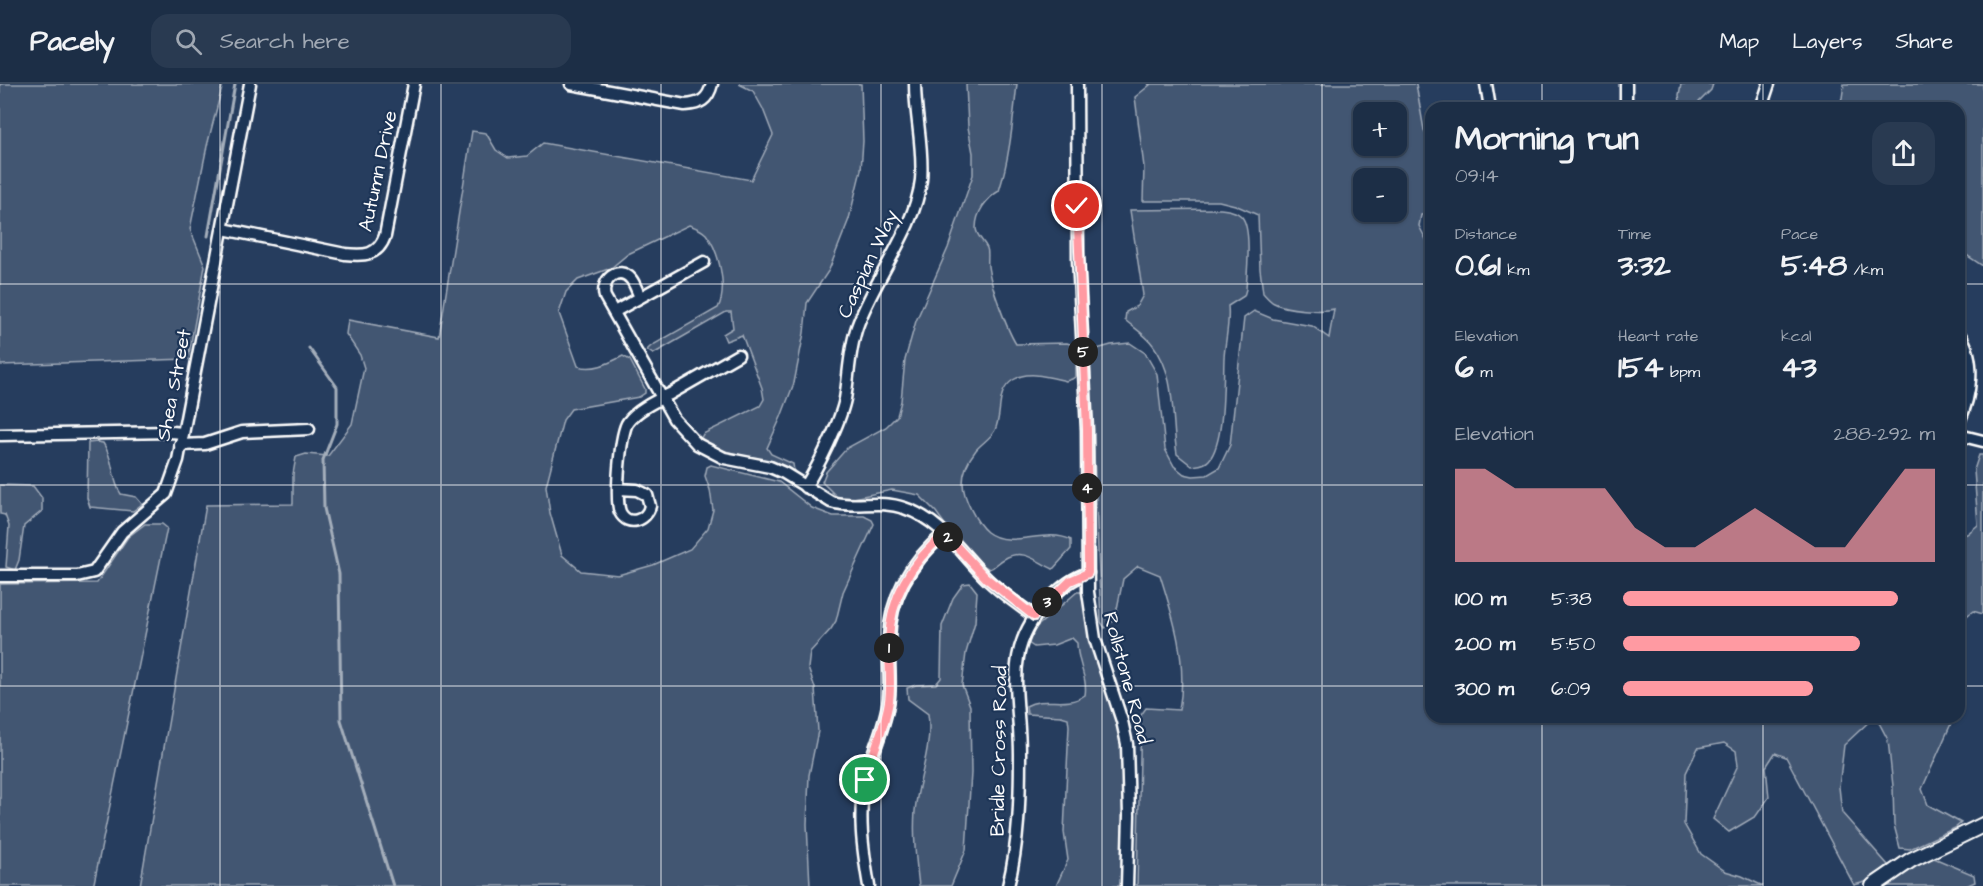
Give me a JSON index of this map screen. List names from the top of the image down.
{
  "streets": {
    "street": [
      "Autumn Drive",
      "Caspian Way",
      "Shea Street",
      "Rollstone Road",
      "Bridle Cross Road"
    ]
  },
  "crossings": [
    ["Autumn Drive", "Shea Street"],
    ["Rollstone Road", "Bridle Cross Road"]
  ],
  "page": {
    "header": "Pacely",
    "search": "Search here",
    "nav": ["Map", "Layers", "Share"],
    "map_buttons": ["+", "−"],
    "heading": ["Morning run", "09:14"],
    "stats": [
      ["Distance", "0.61 km"],
      ["Time", "3:32"],
      ["Pace", "5:48 /km"],
      ["Elevation", "6 m"],
      ["Heart rate", "154 bpm"],
      ["kcal", "43"]
    ],
    "pins": [
      "5",
      "4",
      "2",
      "3",
      "1"
    ],
    "chart": ["Elevation", "288–292 m"],
    "list": [
      {
        "name": "100 m",
        "note": "5:38"
      },
      {
        "name": "200 m",
        "note": "5:50"
      },
      {
        "name": "300 m",
        "note": "6:09"
      }
    ]
  }
}
